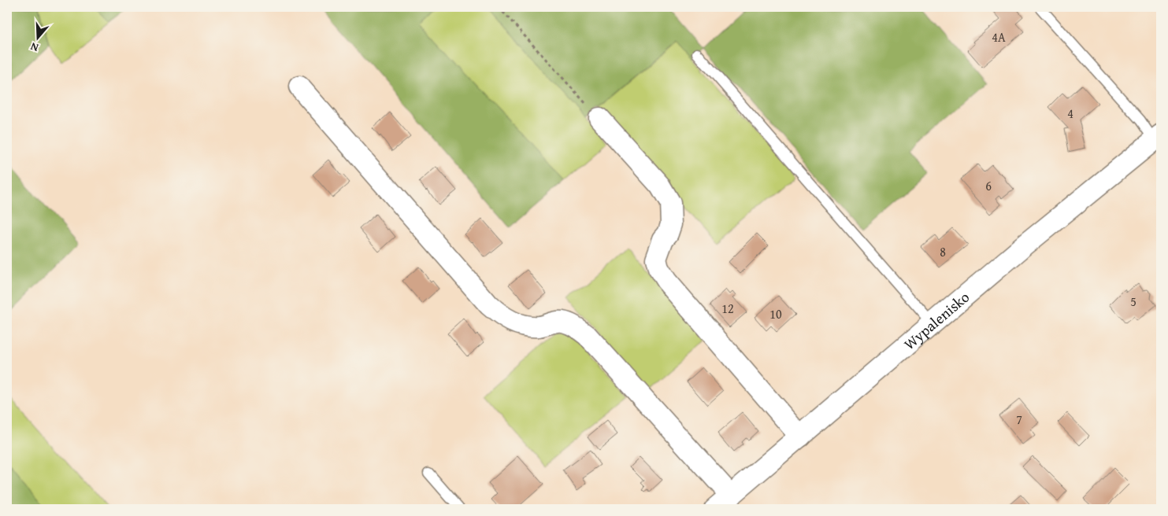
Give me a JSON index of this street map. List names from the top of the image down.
{
  "streets": {
    "street": ["Wypalenisko"]
  },
  "house_numbers": [
    "4A",
    "4",
    "6",
    "8",
    "5",
    "12",
    "10",
    "7"
  ],
  "north": "bottom"
}
